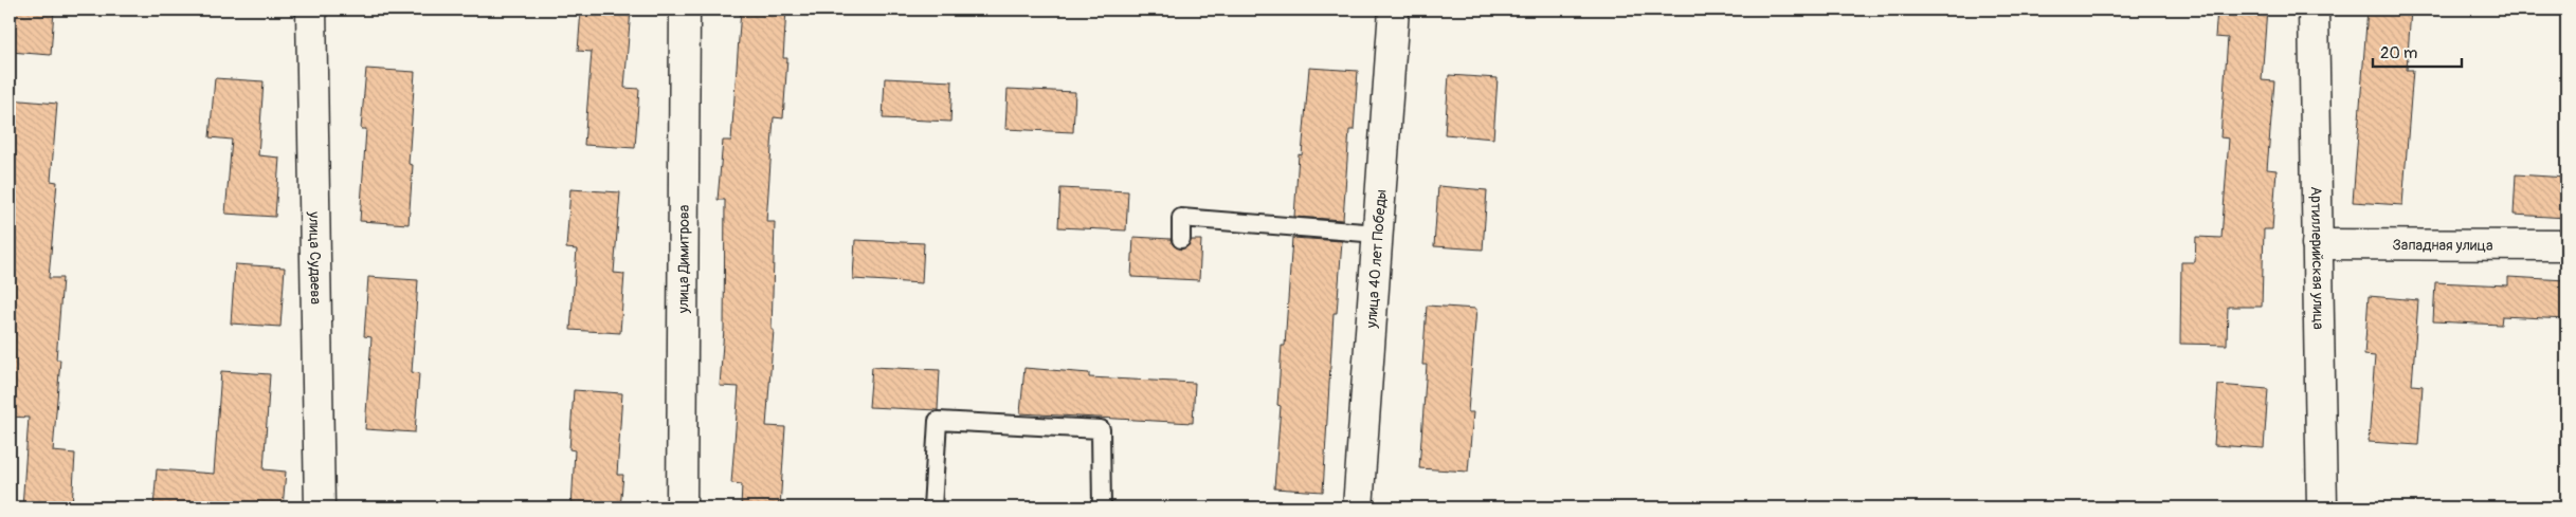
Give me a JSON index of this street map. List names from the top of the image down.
{
  "streets": {
    "street": [
      "Западная улица",
      "улица Димитрова",
      "Артиллерийская улица",
      "улица Судаева",
      "улица 40 лет Победы"
    ]
  },
  "crossings": [
    ["Западная улица", "Артиллерийская улица"]
  ],
  "scale_bar": "20 m"
}
